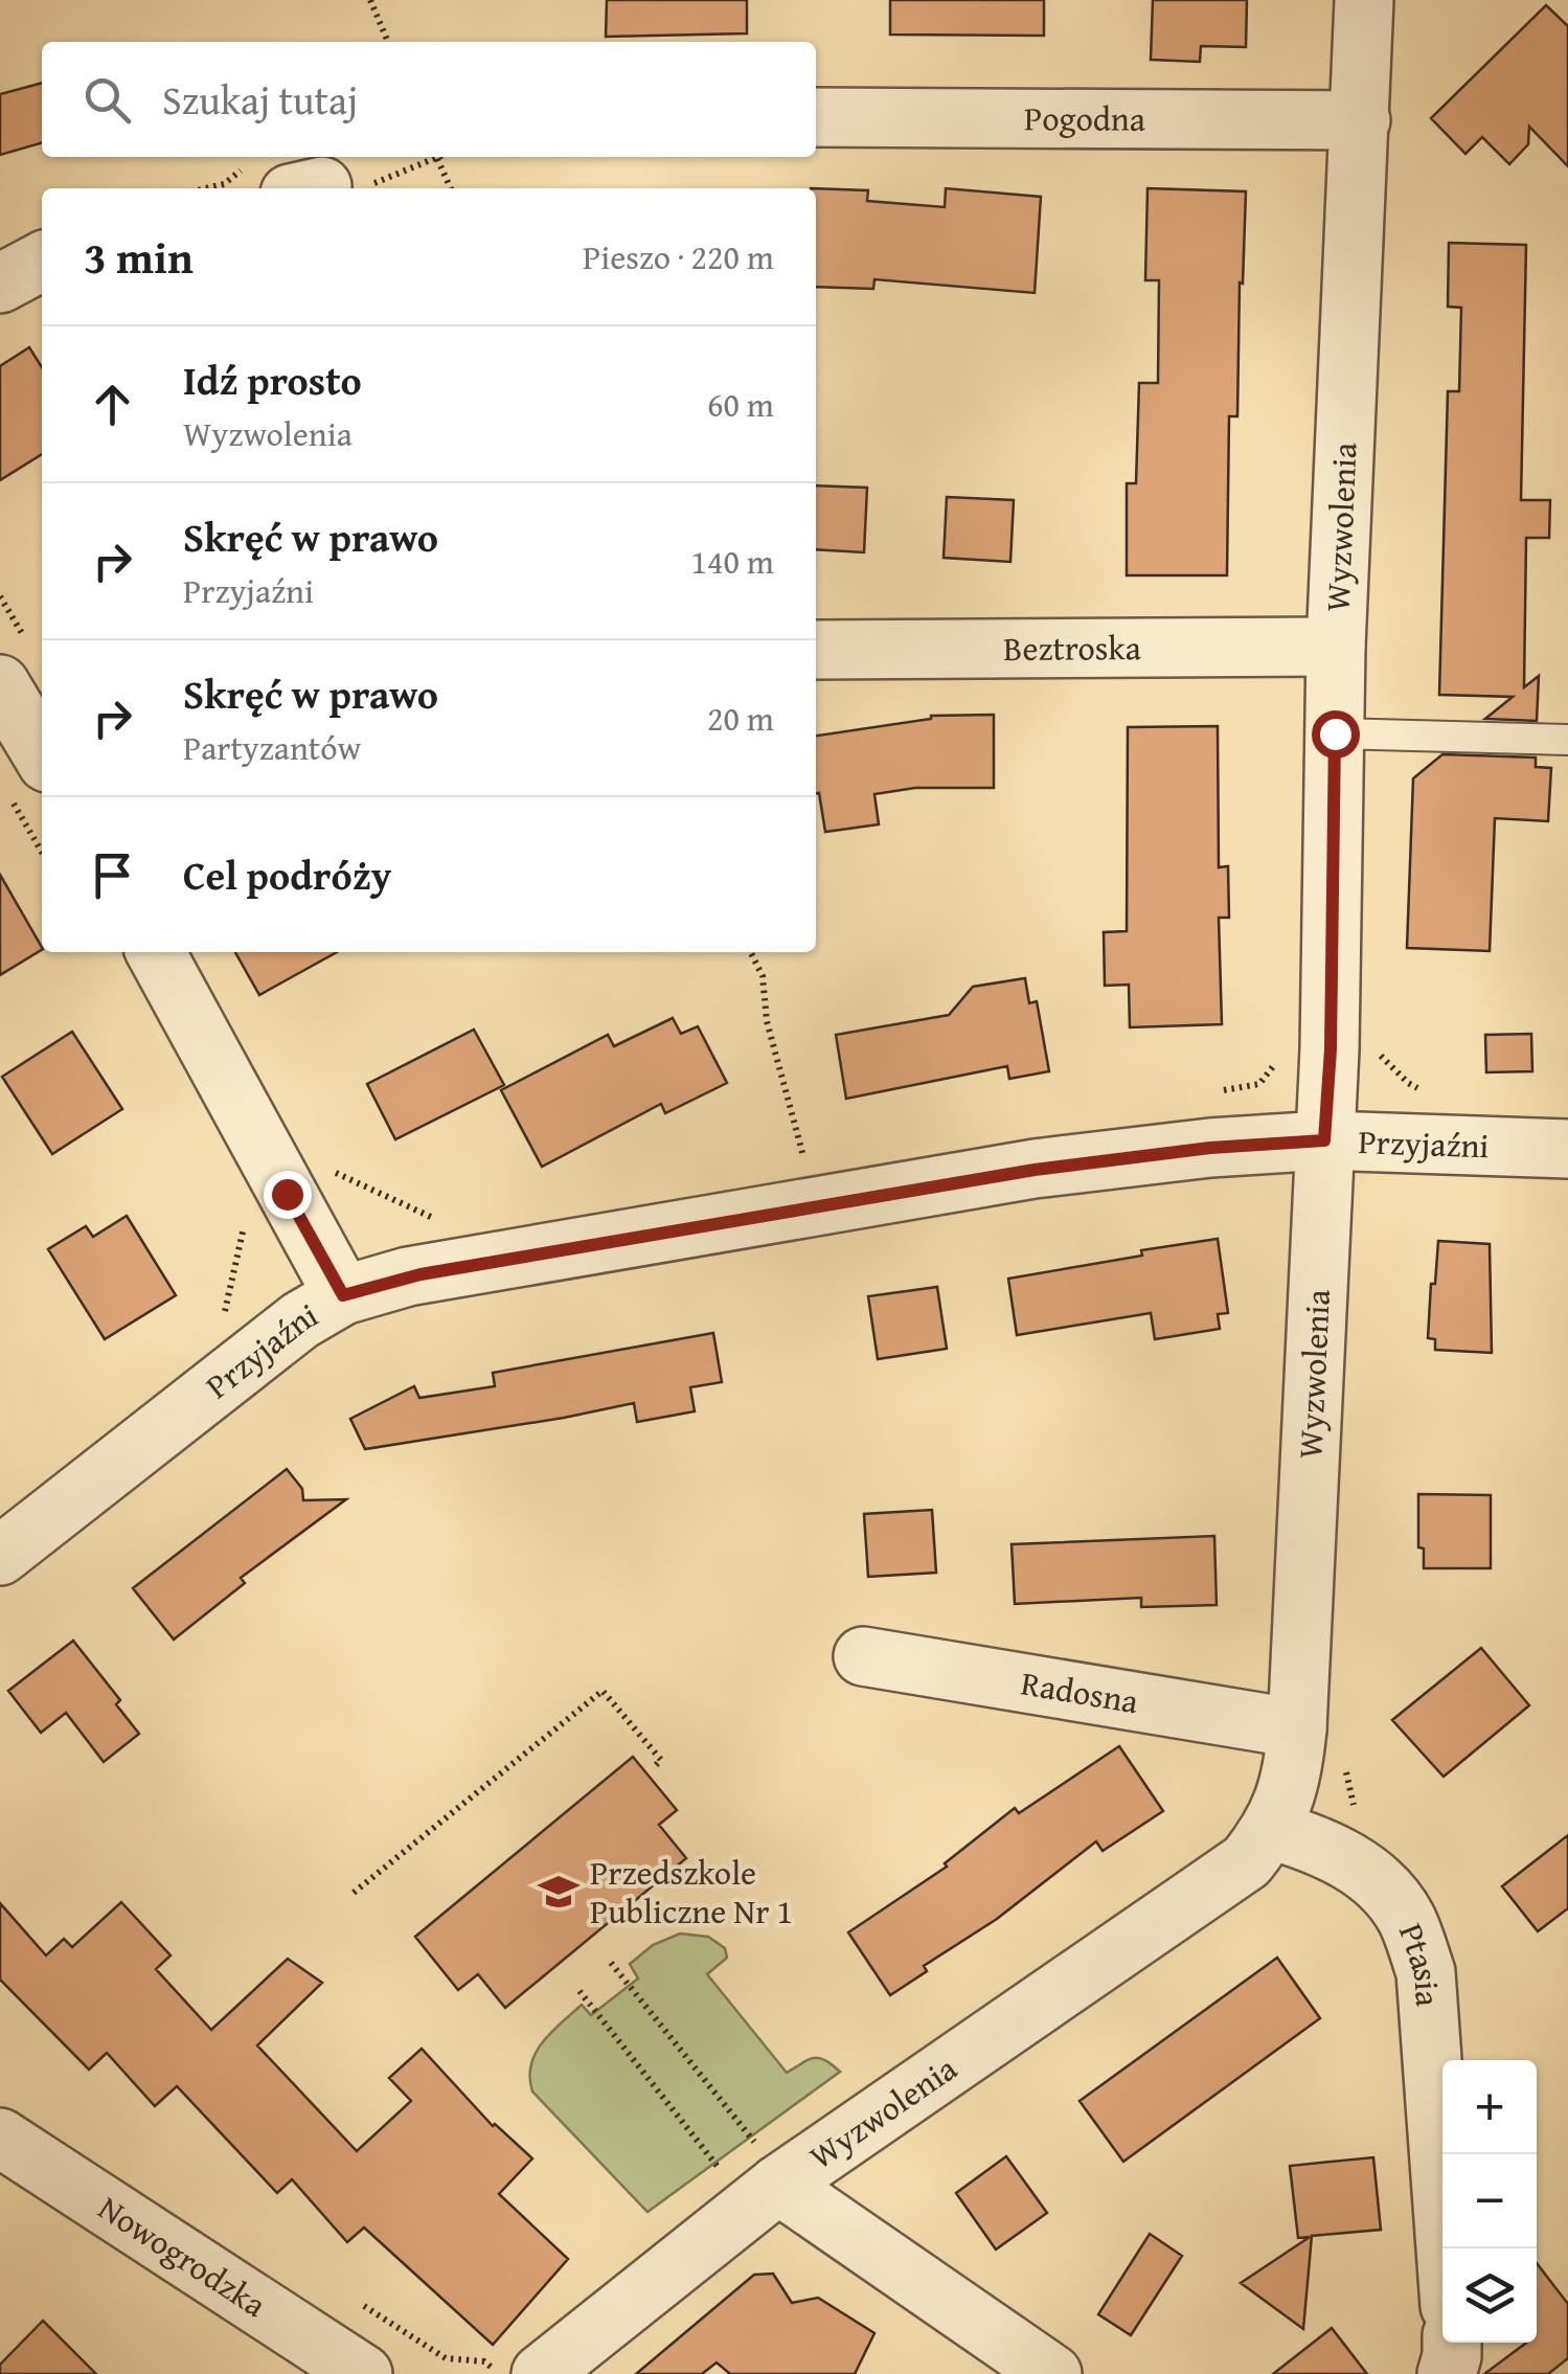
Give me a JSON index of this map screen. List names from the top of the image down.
{
  "streets": {
    "street": [
      "Pogodna",
      "Wyzwolenia",
      "Beztroska",
      "Przyjaźni",
      "Radosna",
      "Ptasia",
      "Nowogrodzka"
    ]
  },
  "crossings": [
    ["Pogodna", "Wyzwolenia"],
    ["Wyzwolenia", "Beztroska"],
    ["Wyzwolenia", "Przyjaźni"],
    ["Wyzwolenia", "Radosna"],
    ["Wyzwolenia", "Ptasia"]
  ],
  "places": {
    "school or university": ["Przedszkole Publiczne Nr 1"]
  },
  "page": {
    "search": "Szukaj tutaj",
    "heading": ["3 min", "Pieszo · 220 m"],
    "list": [
      ["Idź prosto", "Wyzwolenia", "60 m"],
      ["Skręć w prawo", "Przyjaźni", "140 m"],
      ["Skręć w prawo", "Partyzantów", "20 m"],
      "Cel podróży"
    ],
    "map_buttons": ["+", "−"]
  }
}
